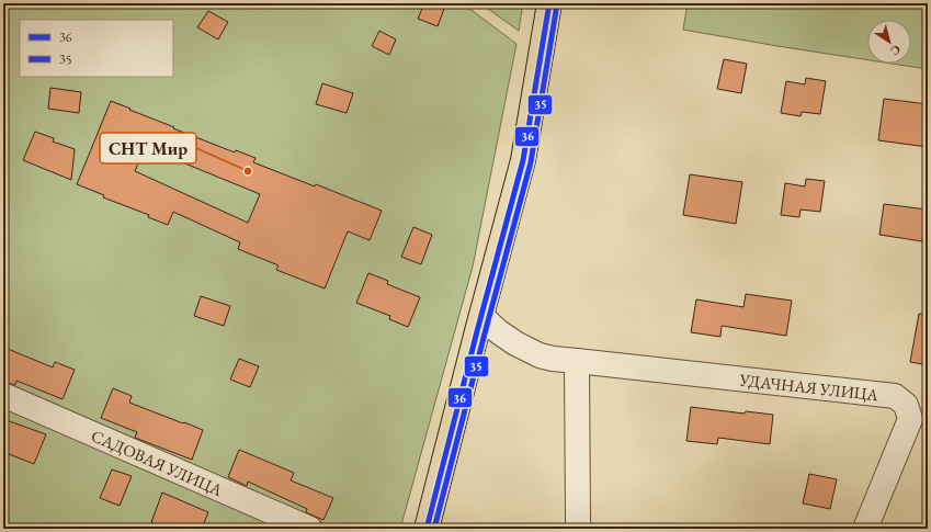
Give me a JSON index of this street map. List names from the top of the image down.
{
  "streets": {
    "street": ["УДАЧНАЯ УЛИЦА", "САДОВАЯ УЛИЦА"]
  },
  "places": ["СНТ Мир"],
  "lines": ["transit line 36", "transit line 35"],
  "legend": ["36", "35"],
  "north": "bottom right"
}
